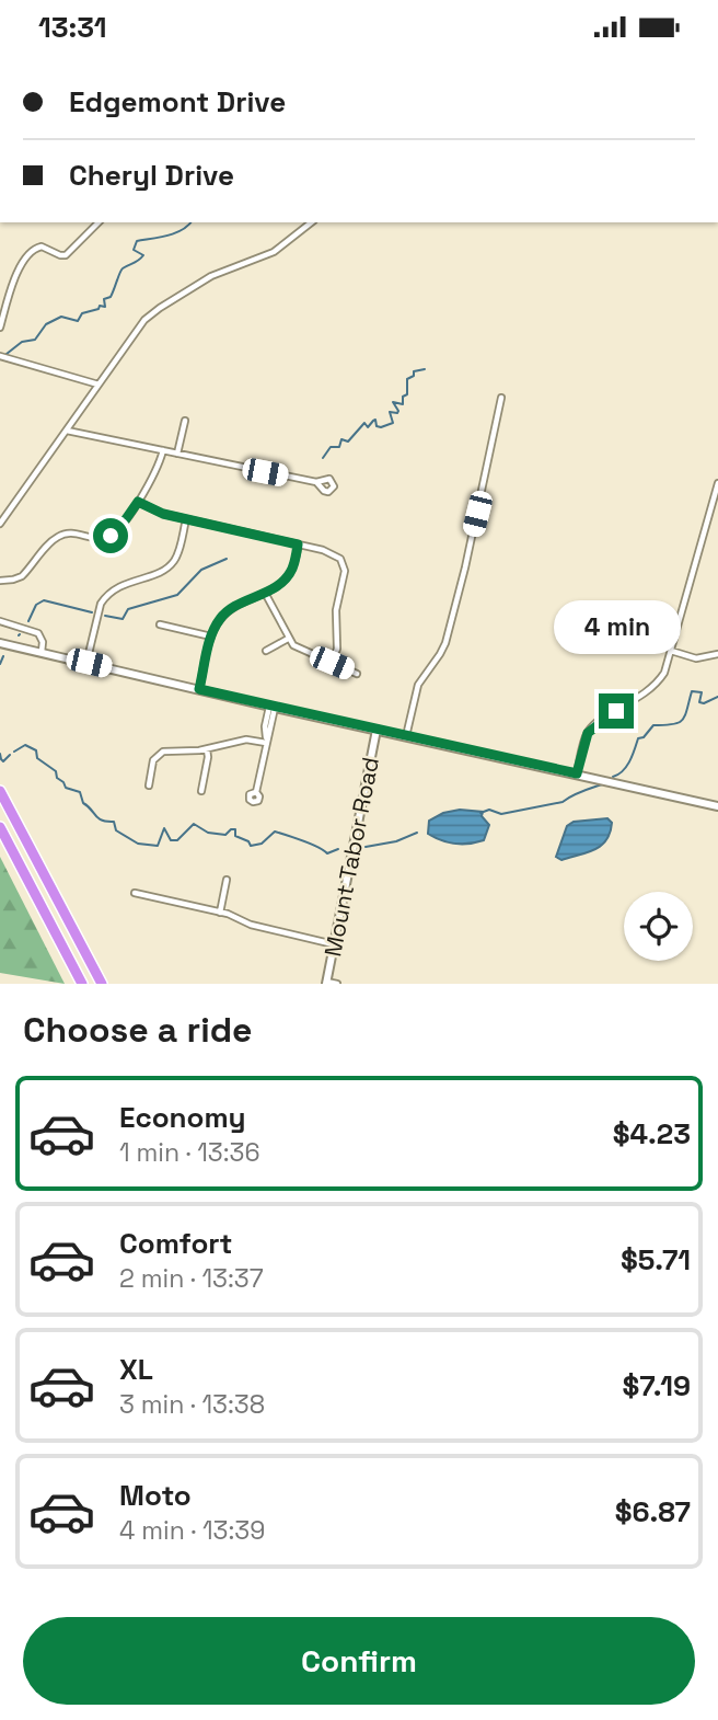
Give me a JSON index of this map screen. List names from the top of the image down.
{
  "streets": {
    "street": ["Mount Tabor Road"]
  },
  "page": {
    "status": "13:31",
    "banner": ["Edgemont Drive", "Cheryl Drive"],
    "bubble": "4 min",
    "heading": "Choose a ride",
    "list": [
      {
        "name": "Economy",
        "note": "1 min · 13:36",
        "value": "$4.23"
      },
      {
        "name": "Comfort",
        "note": "2 min · 13:37",
        "value": "$5.71"
      },
      {
        "name": "XL",
        "note": "3 min · 13:38",
        "value": "$7.19"
      },
      {
        "name": "Moto",
        "note": "4 min · 13:39",
        "value": "$6.87"
      }
    ],
    "buttons": "Confirm"
  }
}
